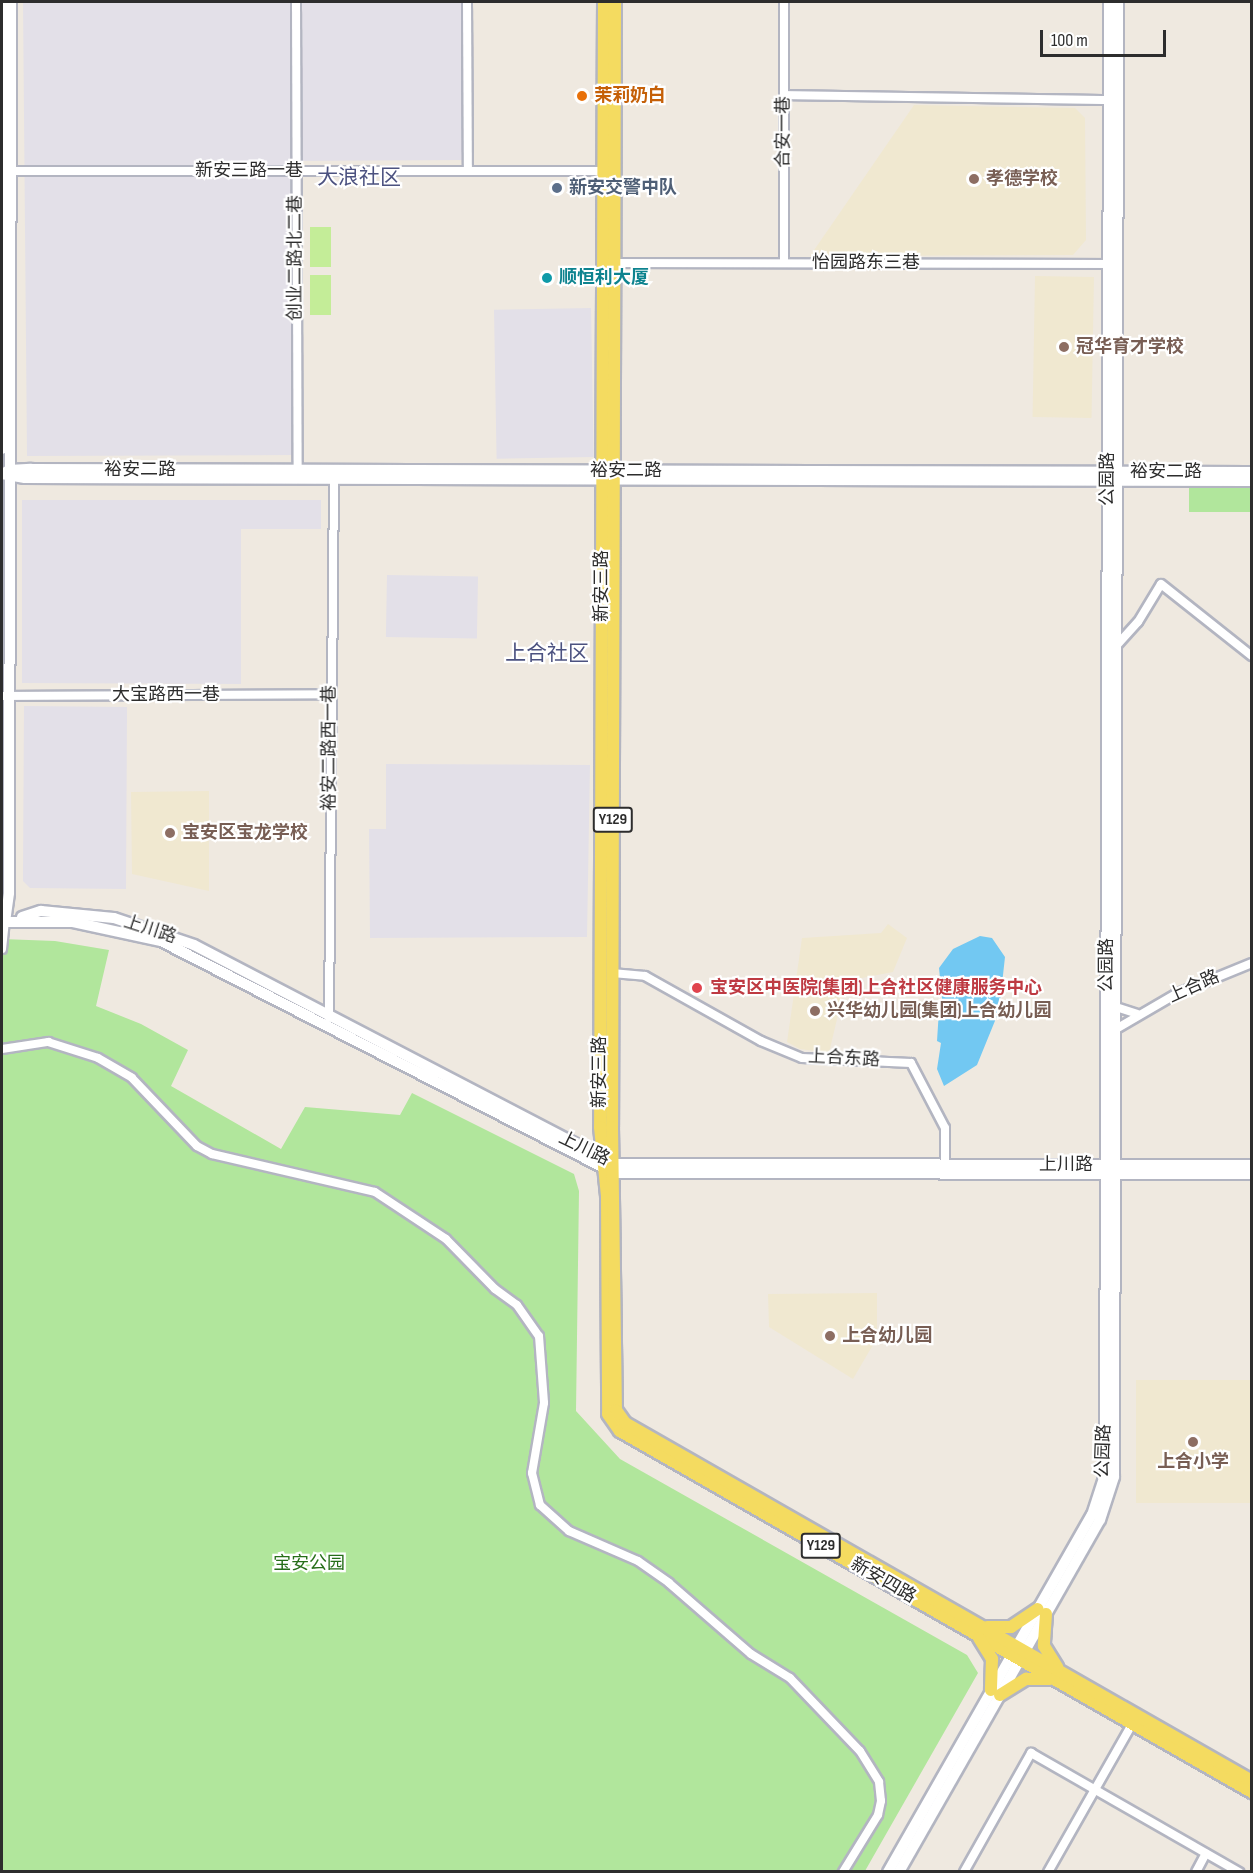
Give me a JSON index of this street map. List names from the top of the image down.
{
  "streets": {
    "main road": [
      "裕安二路",
      "公园路",
      "新安三路",
      "Y129",
      "上川路",
      "新安四路"
    ],
    "street": [
      "合安一巷",
      "新安三路一巷",
      "创业二路北二巷",
      "怡园路东三巷",
      "大宝路西一巷",
      "裕安二路西一巷",
      "上合路",
      "上合东路"
    ]
  },
  "crossings": [
    ["合安一巷", "怡园路东三巷"],
    ["新安三路一巷", "创业二路北二巷"],
    ["新安三路一巷", "新安三路"],
    ["创业二路北二巷", "裕安二路"],
    ["怡园路东三巷", "公园路"],
    ["怡园路东三巷", "新安三路"],
    ["裕安二路", "公园路"],
    ["裕安二路", "新安三路"],
    ["裕安二路", "裕安二路西一巷"],
    ["公园路", "上川路"],
    ["公园路", "上合路"],
    ["公园路", "新安四路"],
    ["新安三路", "上川路"],
    ["新安三路", "上合东路"],
    ["新安三路", "新安四路"],
    ["大宝路西一巷", "裕安二路西一巷"],
    ["裕安二路西一巷", "上川路"],
    ["上川路", "上合东路"],
    ["上川路", "新安四路"]
  ],
  "districts": ["大浪社区", "上合社区"],
  "parks": ["宝安公园"],
  "places": [
    "茉莉奶白",
    "孝德学校",
    "新安交警中队",
    "顺恒利大厦",
    "冠华育才学校",
    "宝安区宝龙学校",
    "宝安区中医院(集团)上合社区健康服务中心",
    "兴华幼儿园(集团)上合幼儿园",
    "上合幼儿园",
    "上合小学"
  ],
  "scale_bar": "100 m"
}
